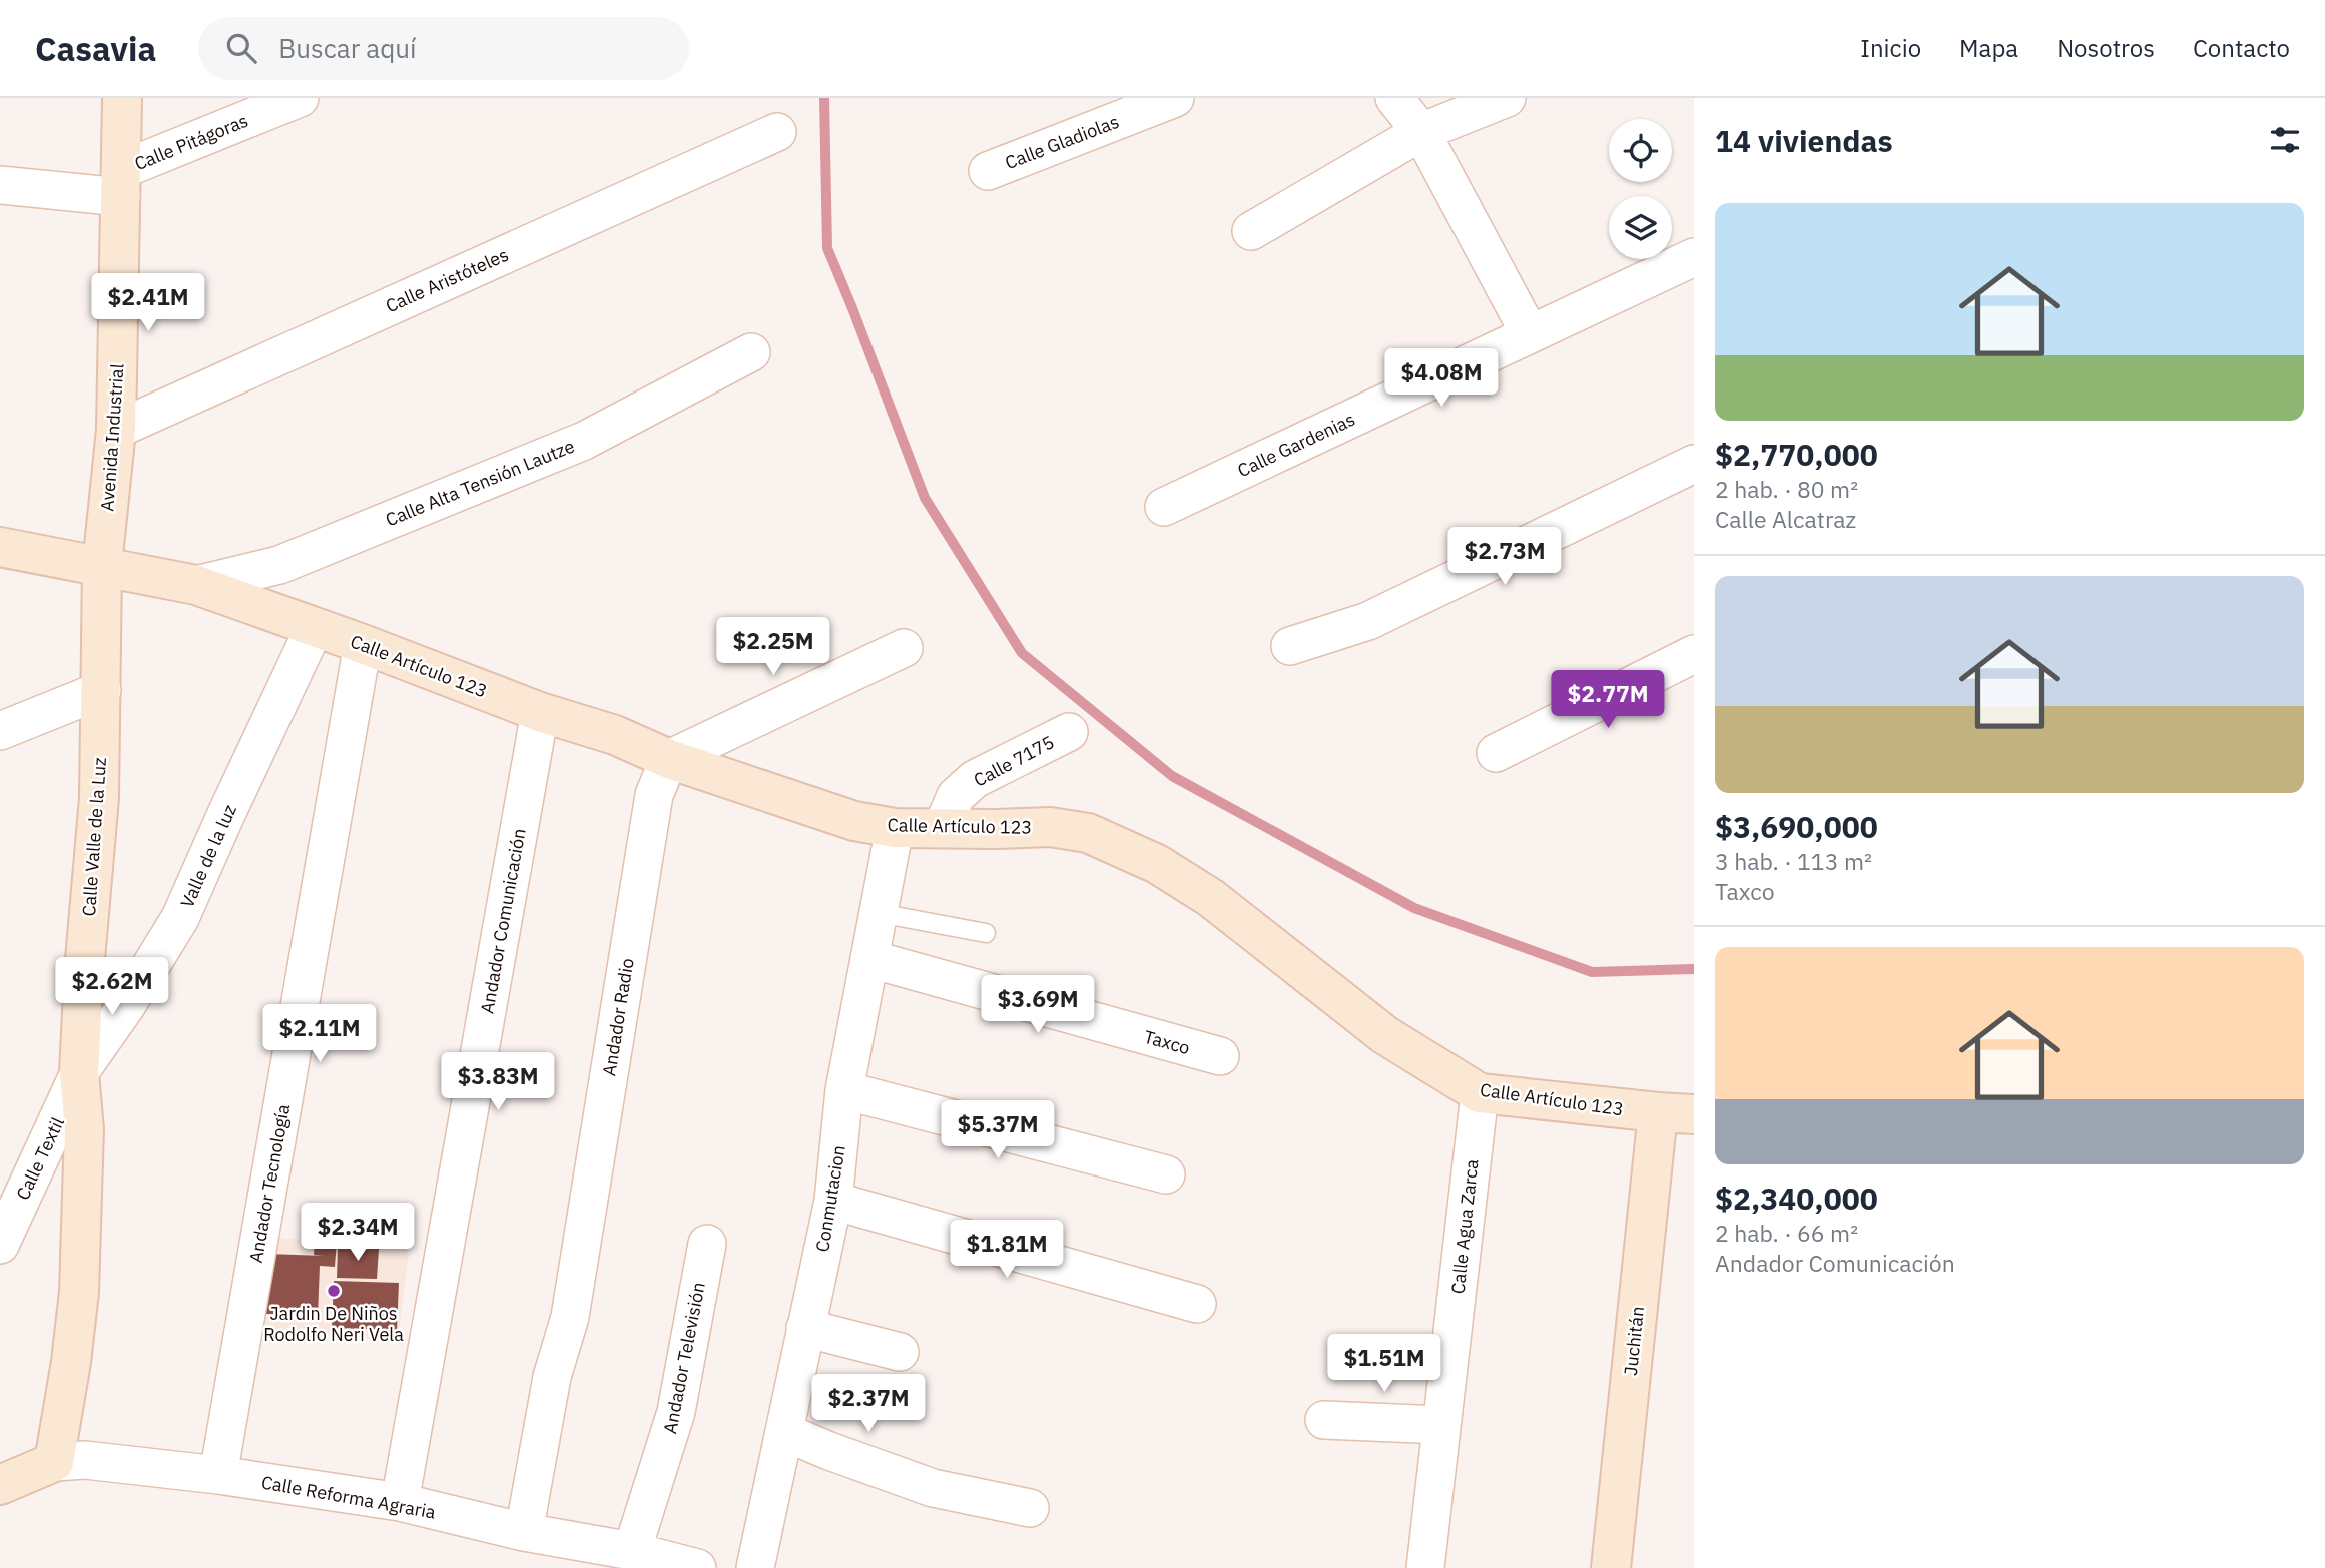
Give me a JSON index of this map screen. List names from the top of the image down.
{
  "streets": {
    "street": [
      "Calle Pitágoras",
      "Calle Gladiolas",
      "Calle Aristóteles",
      "Avenida Industrial",
      "Calle Gardenias",
      "Calle Alta Tensión Lautze",
      "Calle Artículo 123",
      "Calle 7175",
      "Calle Valle de la Luz",
      "Valle de la luz",
      "Andador Comunicación",
      "Andador Radio",
      "Taxco",
      "Calle Textil",
      "Andador Tecnología",
      "Conmutacion",
      "Calle Agua Zarca",
      "Juchitán",
      "Andador Televisión",
      "Calle Reforma Agraria"
    ]
  },
  "crossings": [
    ["Calle Pitágoras", "Avenida Industrial"],
    ["Calle Aristóteles", "Avenida Industrial"],
    ["Avenida Industrial", "Calle Artículo 123"],
    ["Avenida Industrial", "Calle Valle de la Luz"],
    ["Calle Alta Tensión Lautze", "Calle Artículo 123"],
    ["Calle Artículo 123", "Calle 7175"],
    ["Calle Artículo 123", "Calle Valle de la Luz"],
    ["Calle Artículo 123", "Valle de la luz"],
    ["Calle Artículo 123", "Andador Comunicación"],
    ["Calle Artículo 123", "Andador Radio"],
    ["Calle Artículo 123", "Andador Tecnología"],
    ["Calle Artículo 123", "Conmutacion"],
    ["Calle Artículo 123", "Calle Agua Zarca"],
    ["Calle Artículo 123", "Juchitán"],
    ["Calle Valle de la Luz", "Valle de la luz"],
    ["Calle Valle de la Luz", "Calle Textil"],
    ["Calle Valle de la Luz", "Calle Reforma Agraria"],
    ["Valle de la luz", "Calle Textil"],
    ["Andador Comunicación", "Calle Reforma Agraria"],
    ["Andador Radio", "Calle Reforma Agraria"],
    ["Taxco", "Conmutacion"],
    ["Andador Tecnología", "Calle Reforma Agraria"],
    ["Andador Televisión", "Calle Reforma Agraria"]
  ],
  "places": ["Jardin De Niños Rodolfo Neri Vela"],
  "page": {
    "header": "Casavia",
    "search": "Buscar aquí",
    "nav": [
      "Inicio",
      "Mapa",
      "Nosotros",
      "Contacto"
    ],
    "heading": "14 viviendas",
    "list": [
      {
        "name": "$2,770,000",
        "note": "2 hab. · 80 m² · Calle Alcatraz"
      },
      {
        "name": "$3,690,000",
        "note": "3 hab. · 113 m² · Taxco"
      },
      {
        "name": "$2,340,000",
        "note": "2 hab. · 66 m² · Andador Comunicación"
      }
    ],
    "price": [
      "$2.41M",
      "$4.08M",
      "$2.73M",
      "$2.25M",
      "$2.77M",
      "$2.62M",
      "$3.69M",
      "$2.11M",
      "$3.83M",
      "$5.37M",
      "$2.34M",
      "$1.81M",
      "$1.51M",
      "$2.37M"
    ]
  }
}
